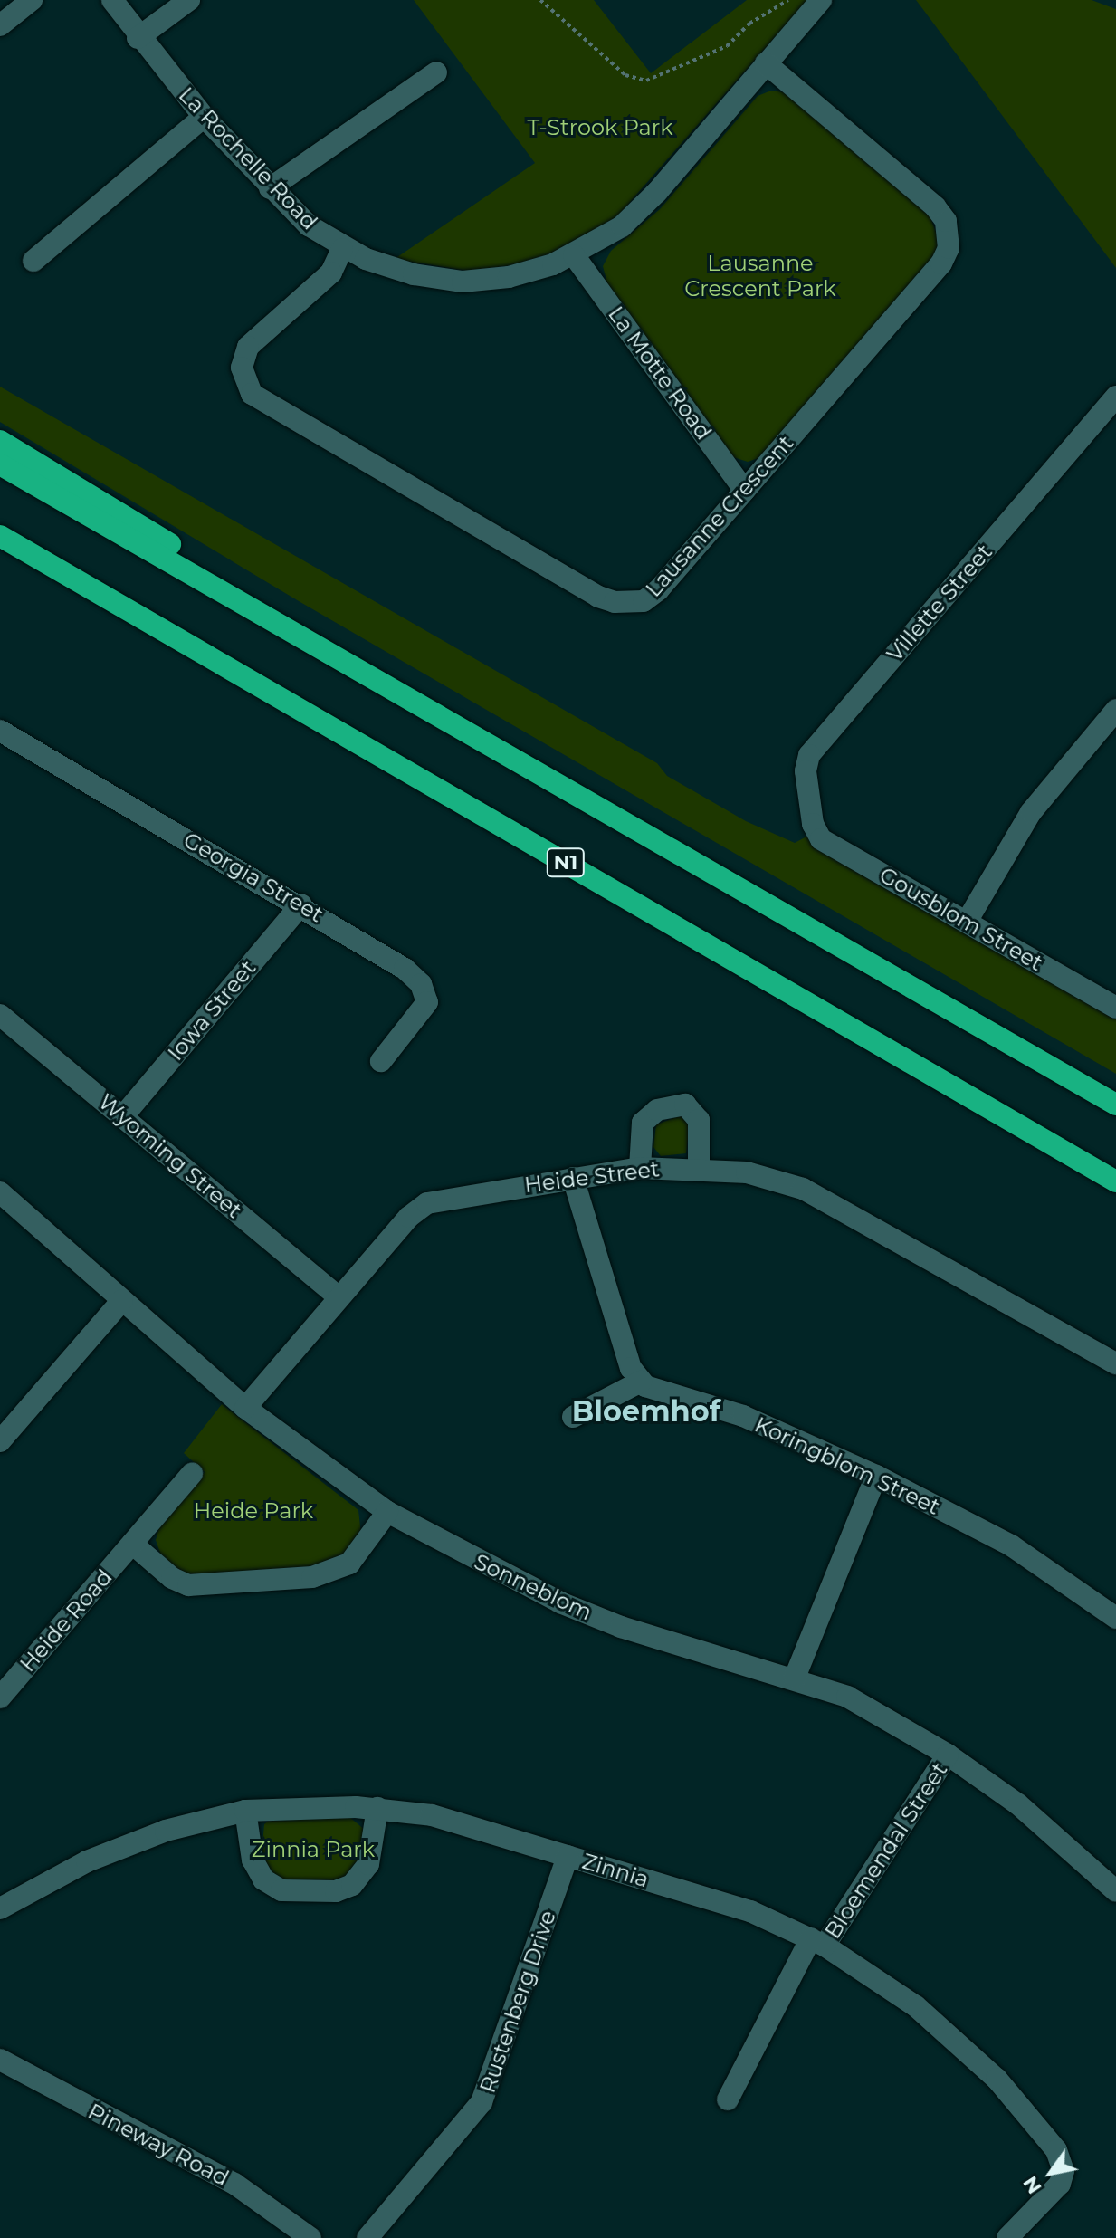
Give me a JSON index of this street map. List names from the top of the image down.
{
  "streets": {
    "highway": ["N1"],
    "street": [
      "La Rochelle Road",
      "La Motte Road",
      "Lausanne Crescent",
      "Villette Street",
      "Georgia Street",
      "Gousblom Street",
      "Iowa Street",
      "Wyoming Street",
      "Heide Street",
      "Koringblom Street",
      "Sonneblom",
      "Heide Road",
      "Bloemendal Street",
      "Zinnia",
      "Rustenberg Drive",
      "Pineway Road"
    ]
  },
  "crossings": [
    ["La Rochelle Road", "La Motte Road"],
    ["La Rochelle Road", "Lausanne Crescent"],
    ["La Motte Road", "Lausanne Crescent"],
    ["Villette Street", "Gousblom Street"],
    ["Georgia Street", "Iowa Street"],
    ["Iowa Street", "Wyoming Street"],
    ["Wyoming Street", "Heide Street"],
    ["Heide Street", "Sonneblom"],
    ["Sonneblom", "Bloemendal Street"],
    ["Bloemendal Street", "Zinnia"],
    ["Zinnia", "Rustenberg Drive"]
  ],
  "districts": ["Bloemhof"],
  "parks": [
    "T-Strook Park",
    "Lausanne Crescent Park",
    "Heide Park",
    "Zinnia Park"
  ],
  "north": "bottom left"
}
